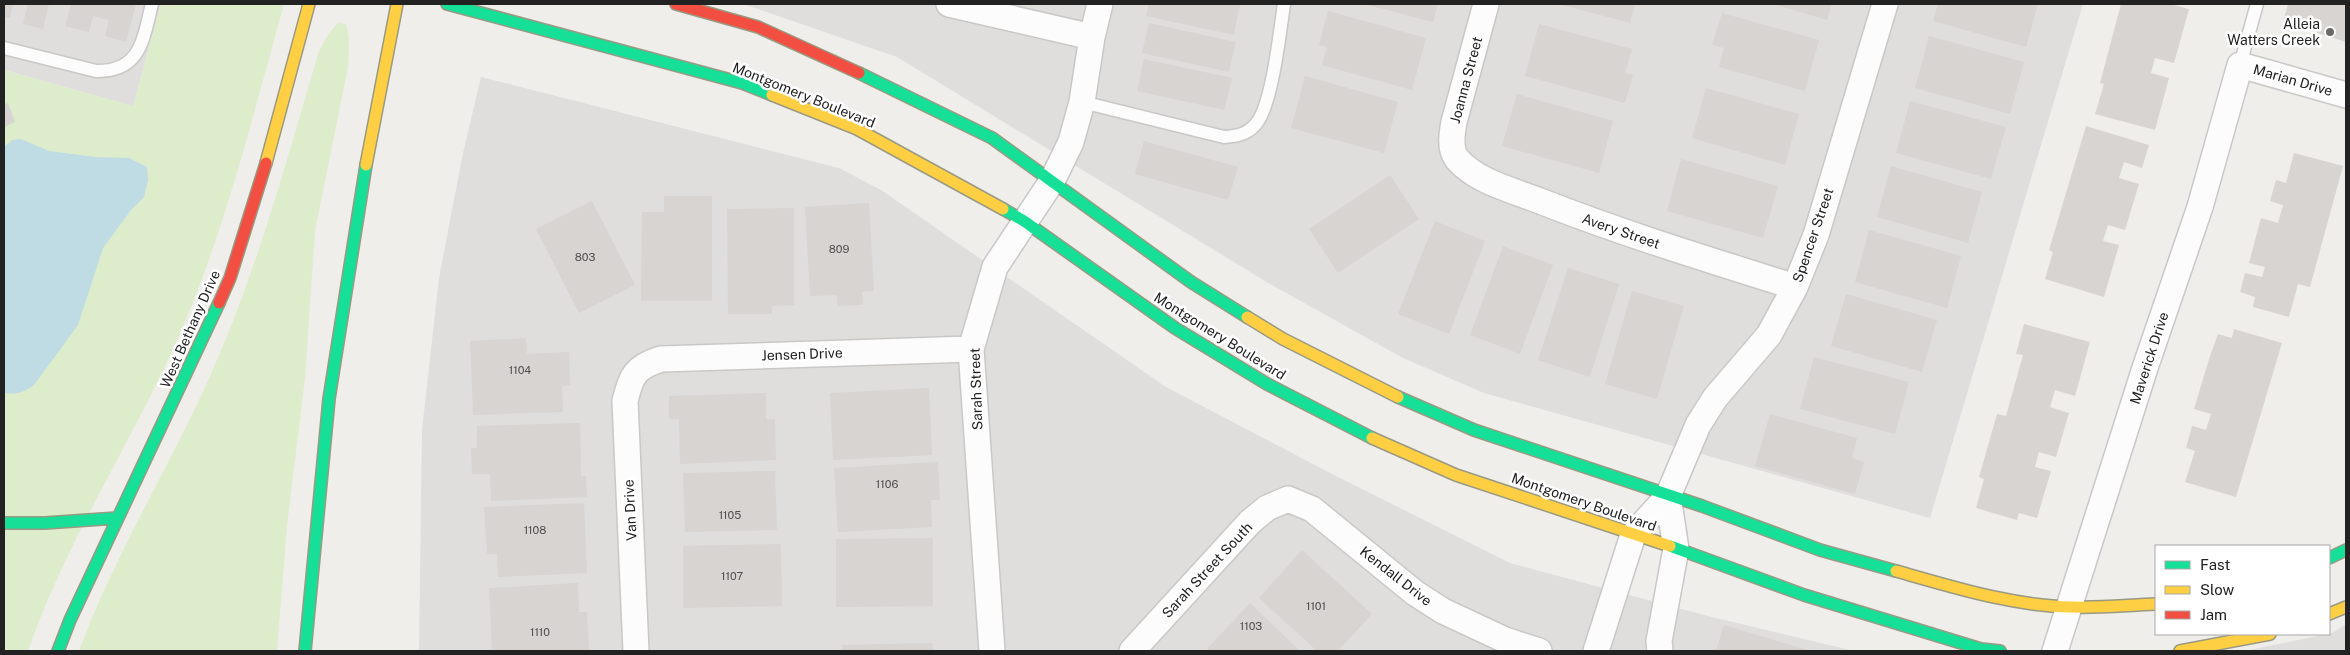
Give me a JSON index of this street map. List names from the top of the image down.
{
  "streets": {
    "street": [
      "Joanna Street",
      "Marian Drive",
      "Montgomery Boulevard",
      "Avery Street",
      "Spencer Street",
      "West Bethany Drive",
      "Jensen Drive",
      "Maverick Drive",
      "Sarah Street",
      "Van Drive",
      "Sarah Street South",
      "Kendall Drive"
    ]
  },
  "crossings": [
    ["Joanna Street", "Avery Street"],
    ["Marian Drive", "Maverick Drive"],
    ["Montgomery Boulevard", "Sarah Street"],
    ["Avery Street", "Spencer Street"],
    ["Jensen Drive", "Sarah Street"],
    ["Jensen Drive", "Van Drive"],
    ["Sarah Street South", "Kendall Drive"]
  ],
  "places": ["Alleia Watters Creek"],
  "house_numbers": [
    "809",
    "803",
    "1104",
    "1106",
    "1105",
    "1108",
    "1107",
    "1101",
    "1103",
    "1110"
  ],
  "legend": ["Fast", "Slow", "Jam"]
}
